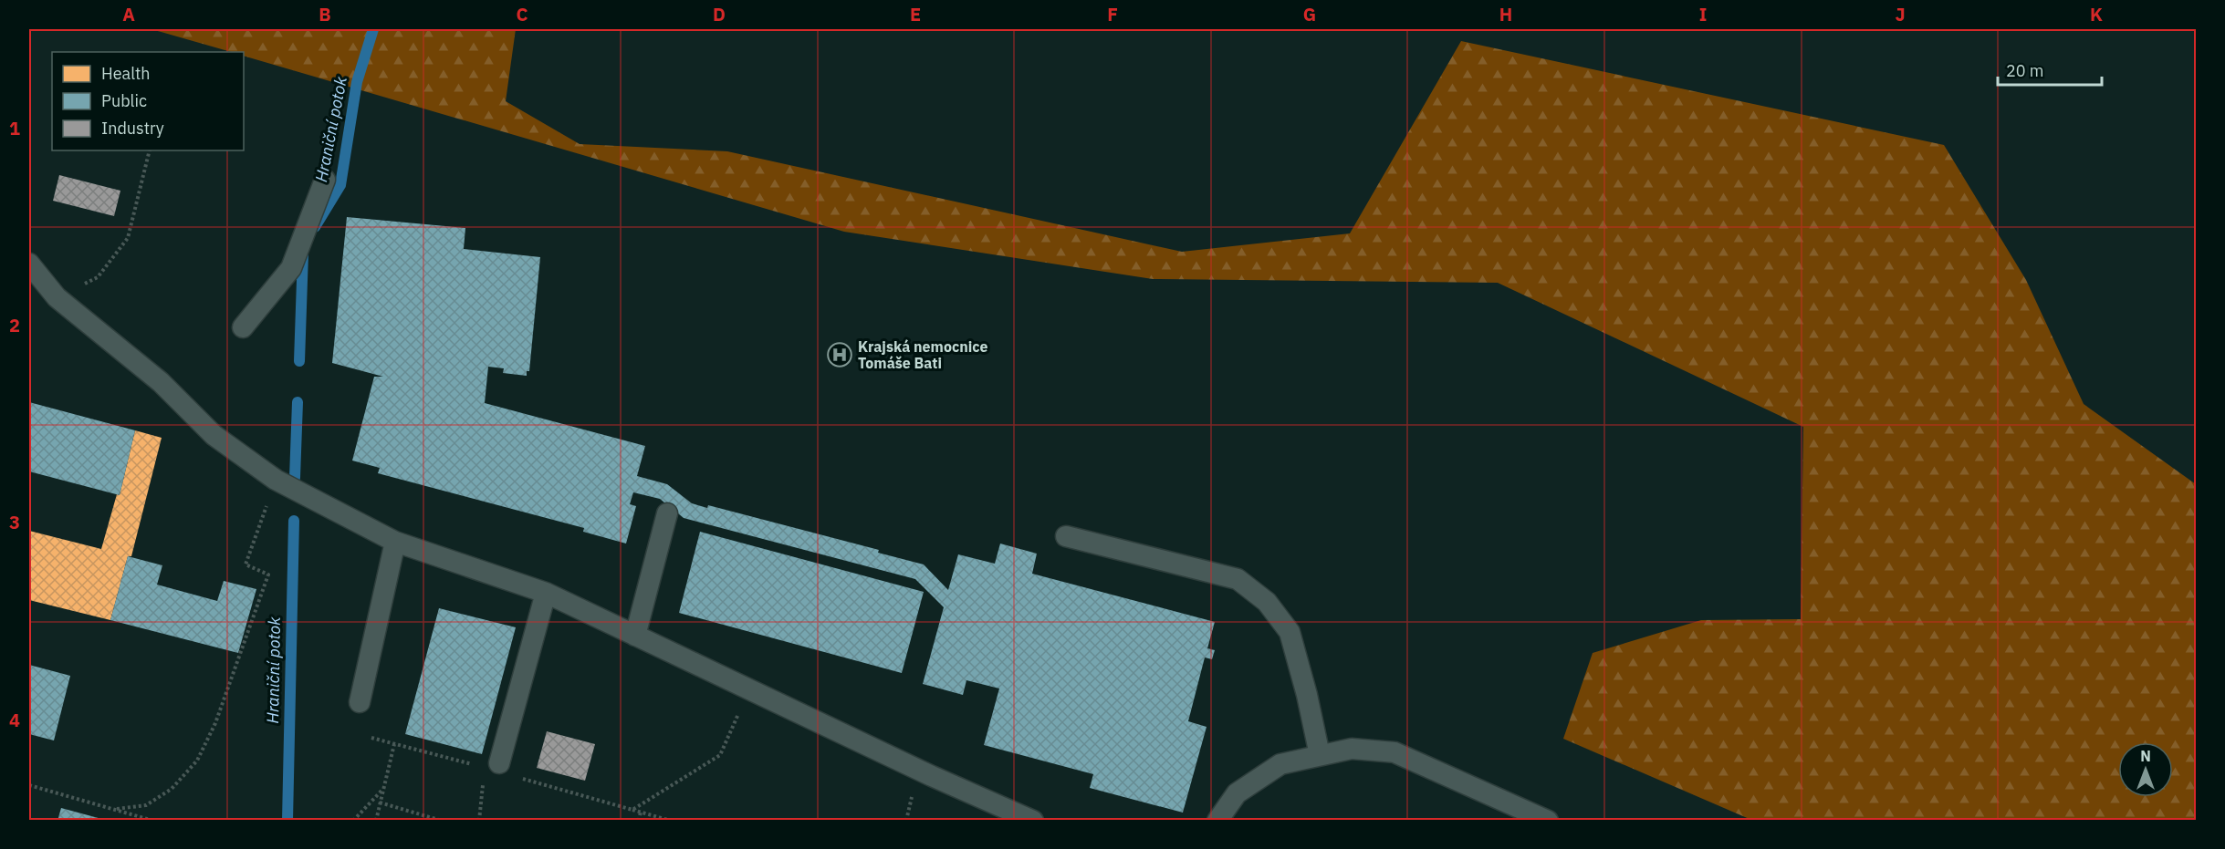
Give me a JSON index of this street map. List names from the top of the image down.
{
  "water": ["Hraniční potok"],
  "places": {
    "hospital": ["Krajská nemocnice Tomáše Bati"]
  },
  "legend": ["Health", "Public", "Industry"],
  "scale_bar": "20 m",
  "north": "top",
  "grid": {
    "columns": [
      "A",
      "B",
      "C",
      "D",
      "E",
      "F",
      "G",
      "H",
      "I",
      "J",
      "K"
    ],
    "rows": [
      "1",
      "2",
      "3",
      "4"
    ]
  }
}
